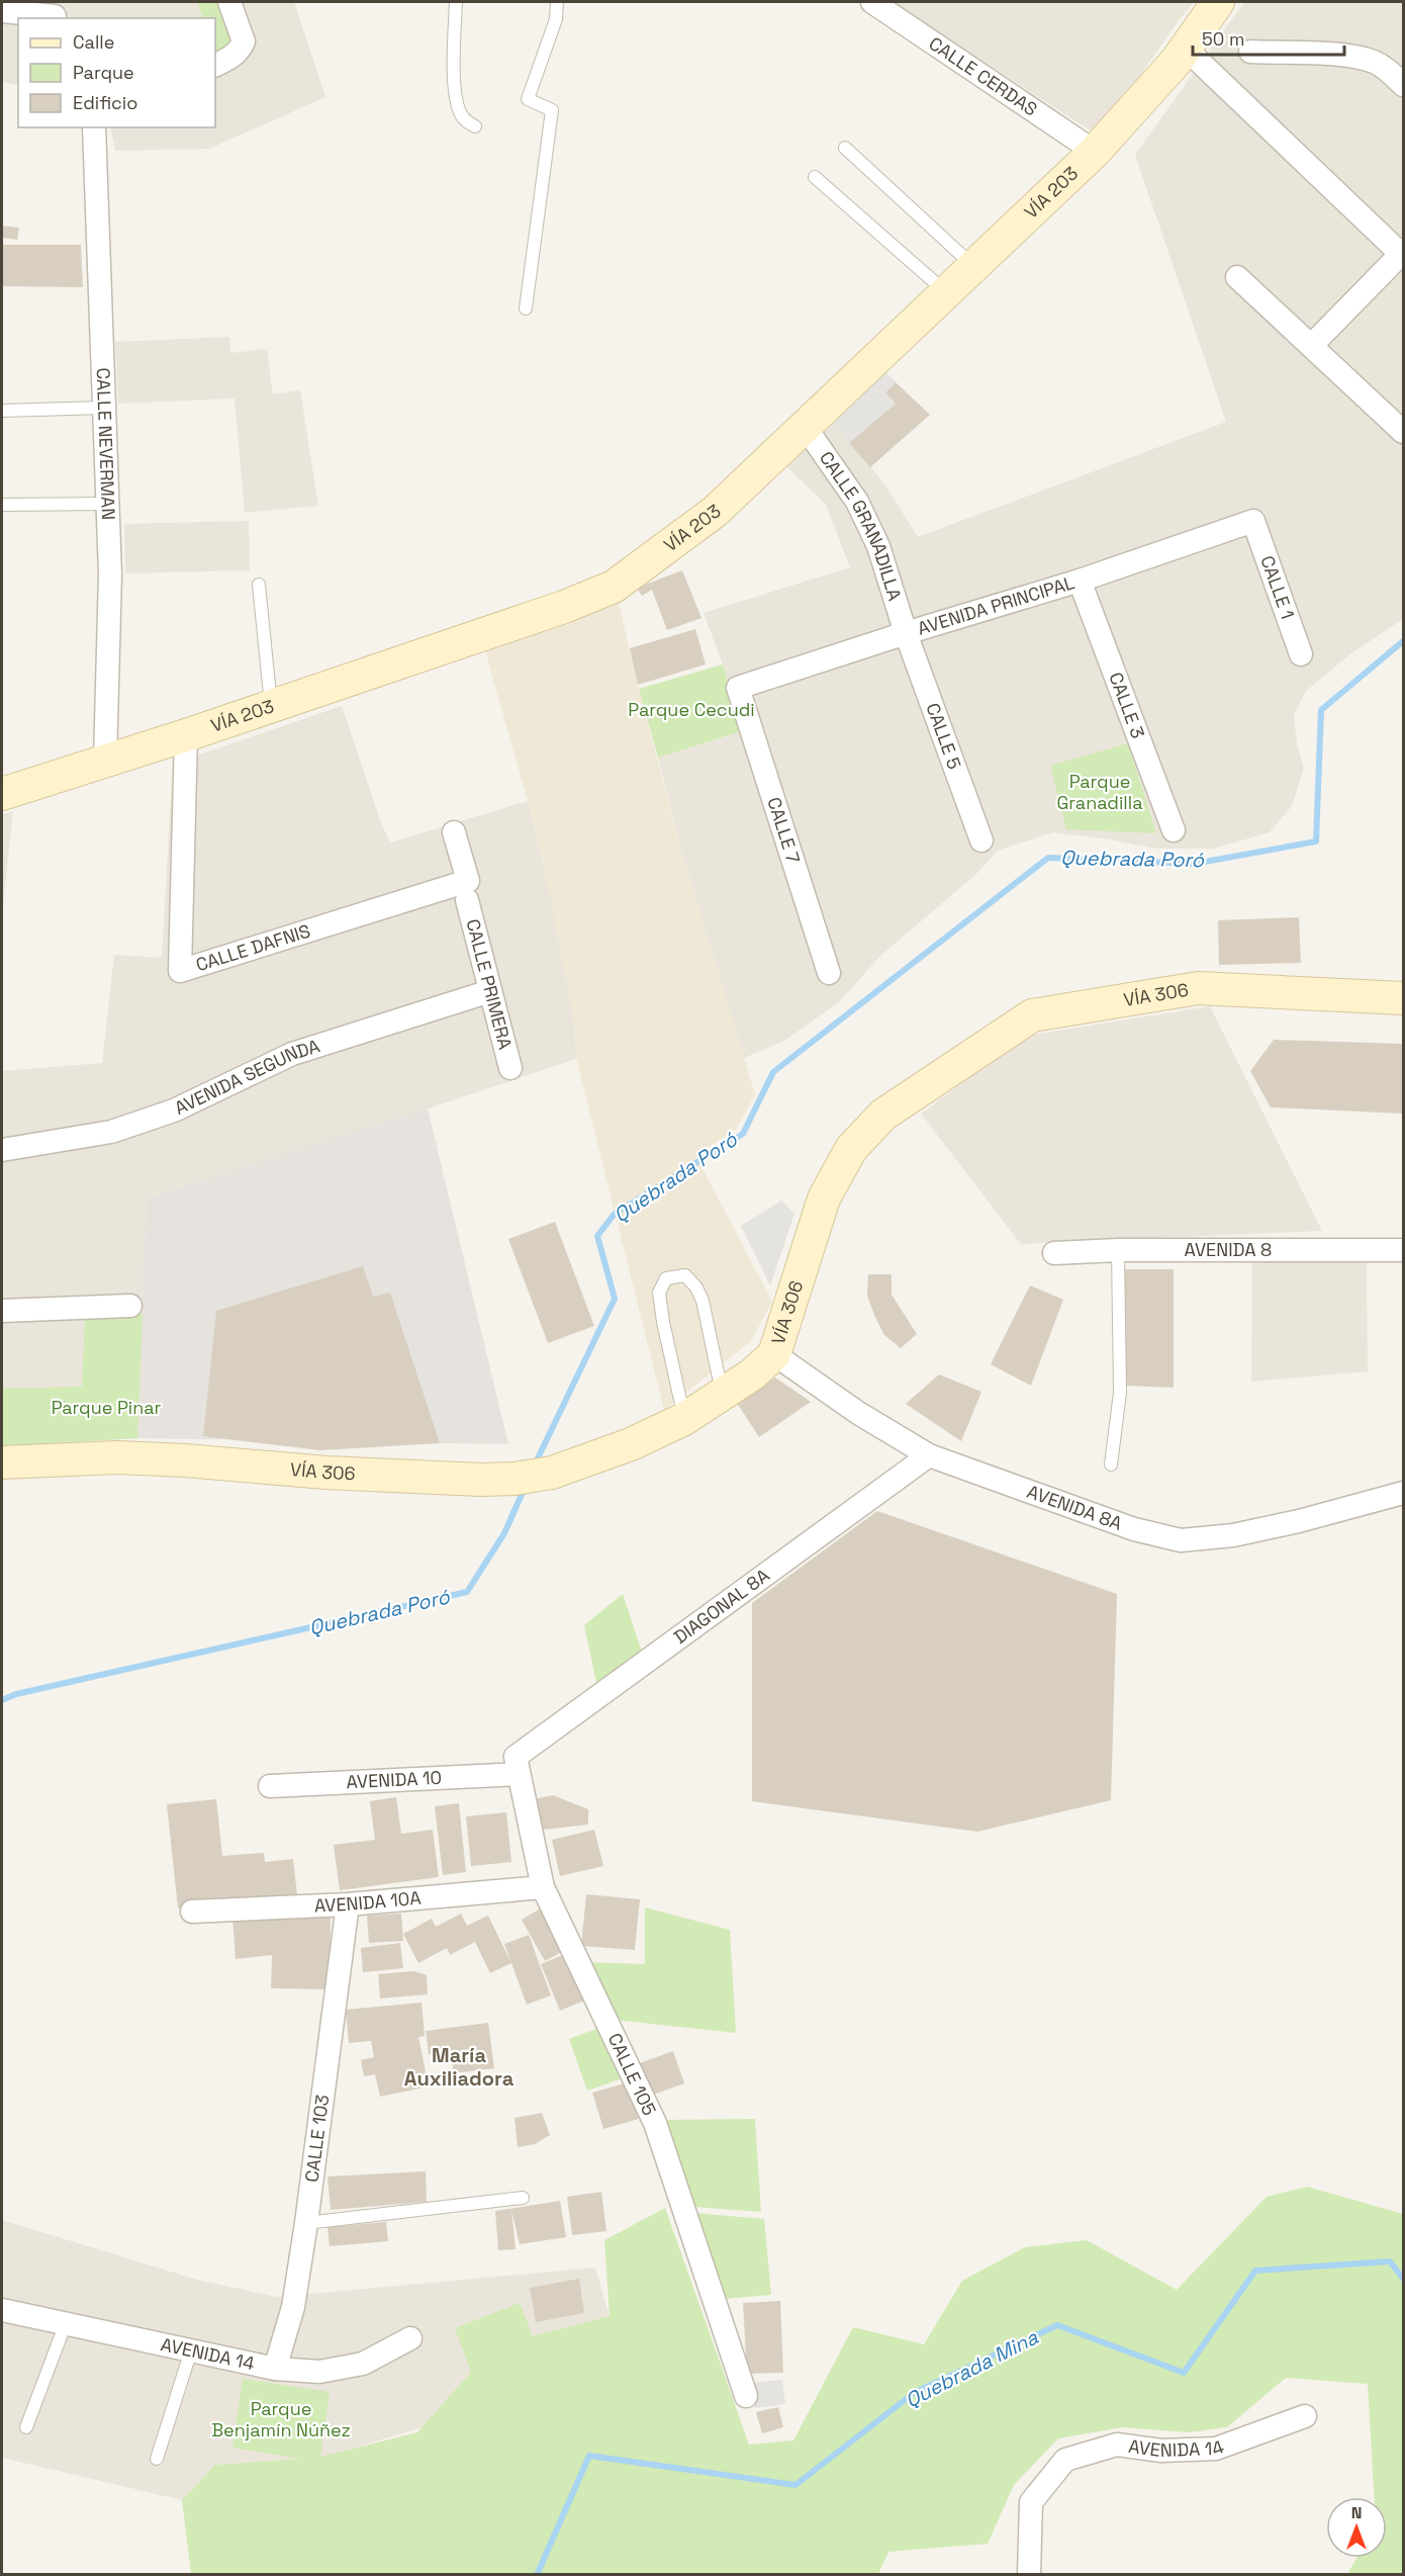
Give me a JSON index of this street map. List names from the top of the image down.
{
  "streets": {
    "street": [
      "CALLE CERDAS",
      "VÍA 203",
      "CALLE NEVERMAN",
      "CALLE GRANADILLA",
      "CALLE 1",
      "AVENIDA PRINCIPAL",
      "CALLE 3",
      "CALLE 5",
      "CALLE 7",
      "CALLE DAFNIS",
      "CALLE PRIMERA",
      "VÍA 306",
      "AVENIDA SEGUNDA",
      "AVENIDA 8",
      "AVENIDA 8A",
      "DIAGONAL 8A",
      "AVENIDA 10",
      "AVENIDA 10A",
      "CALLE 105",
      "CALLE 103",
      "AVENIDA 14"
    ]
  },
  "crossings": [
    ["CALLE CERDAS", "VÍA 203"],
    ["VÍA 203", "CALLE NEVERMAN"],
    ["VÍA 203", "CALLE GRANADILLA"],
    ["VÍA 203", "CALLE DAFNIS"],
    ["CALLE GRANADILLA", "AVENIDA PRINCIPAL"],
    ["CALLE GRANADILLA", "CALLE 5"],
    ["CALLE 1", "AVENIDA PRINCIPAL"],
    ["AVENIDA PRINCIPAL", "CALLE 3"],
    ["AVENIDA PRINCIPAL", "CALLE 5"],
    ["AVENIDA PRINCIPAL", "CALLE 7"],
    ["CALLE PRIMERA", "AVENIDA SEGUNDA"],
    ["VÍA 306", "AVENIDA 8A"],
    ["AVENIDA 8A", "DIAGONAL 8A"],
    ["DIAGONAL 8A", "AVENIDA 10"],
    ["DIAGONAL 8A", "CALLE 105"],
    ["AVENIDA 10", "CALLE 105"],
    ["AVENIDA 10A", "CALLE 105"],
    ["AVENIDA 10A", "CALLE 103"],
    ["CALLE 103", "AVENIDA 14"]
  ],
  "districts": ["María Auxiliadora"],
  "water": ["Quebrada Poró", "Quebrada Mina"],
  "parks": [
    "Parque Cecudi",
    "Parque Granadilla",
    "Parque Pinar",
    "Parque Benjamín Núñez"
  ],
  "legend": ["Calle", "Parque", "Edificio"],
  "scale_bar": "50 m",
  "north": "top"
}
